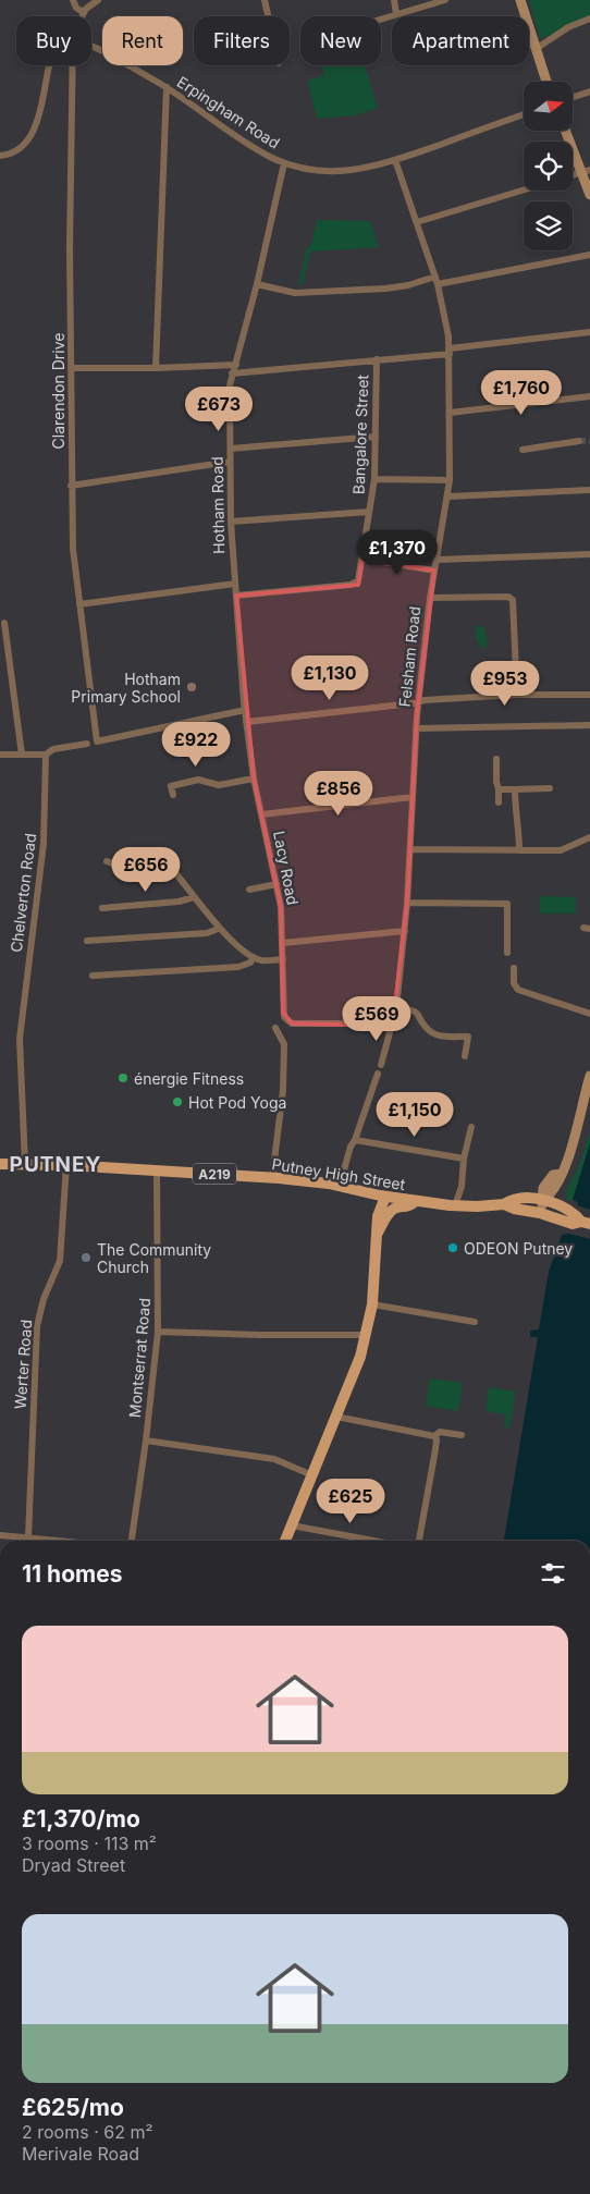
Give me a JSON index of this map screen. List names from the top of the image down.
{
  "streets": {
    "main road": ["A219", "Putney High Street"],
    "street": [
      "Erpingham Road",
      "Clarendon Drive",
      "Bangalore Street",
      "Hotham Road",
      "Felsham Road",
      "Lacy Road",
      "Chelverton Road",
      "Montserrat Road",
      "Werter Road"
    ]
  },
  "crossings": [
    ["Erpingham Road", "Hotham Road"],
    ["Erpingham Road", "Felsham Road"],
    ["Clarendon Drive", "Hotham Road"],
    ["Bangalore Street", "Hotham Road"],
    ["Hotham Road", "Lacy Road"],
    ["Felsham Road", "Lacy Road"],
    ["Chelverton Road", "Putney High Street"],
    ["A219", "Putney High Street"],
    ["Putney High Street", "Montserrat Road"],
    ["Putney High Street", "Werter Road"]
  ],
  "districts": ["PUTNEY"],
  "places": [
    "Hotham Primary School",
    "énergie Fitness",
    "Hot Pod Yoga",
    "ODEON Putney",
    "The Community Church"
  ],
  "north": "right",
  "page": {
    "chip": [
      "Buy",
      "Rent",
      "Filters",
      "New",
      "Apartment"
    ],
    "price": [
      "£1,760",
      "£673",
      "£1,370",
      "£1,130",
      "£953",
      "£922",
      "£856",
      "£656",
      "£569",
      "£1,150",
      "£625"
    ],
    "heading": "11 homes",
    "list": [
      {
        "name": "£1,370/mo",
        "note": "3 rooms · 113 m² · Dryad Street"
      },
      {
        "name": "£625/mo",
        "note": "2 rooms · 62 m² · Merivale Road"
      }
    ]
  }
}
